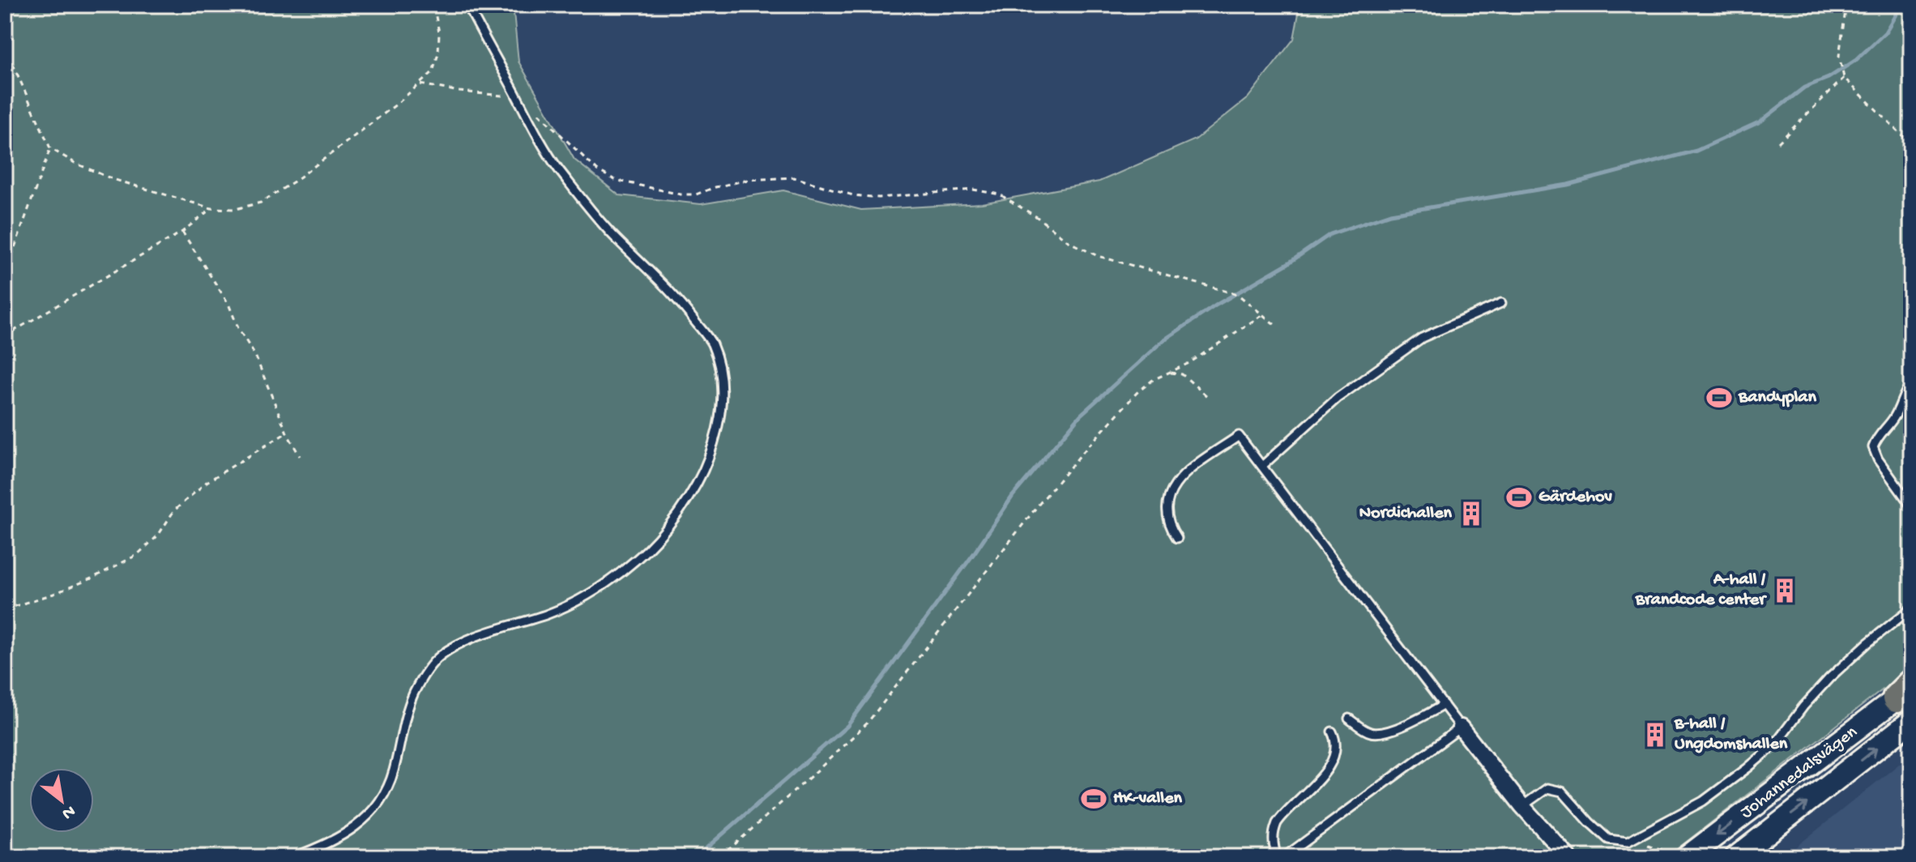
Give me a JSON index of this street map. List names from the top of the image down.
{
  "streets": {
    "main road": ["Johannedalsvägen"]
  },
  "places": {
    "sports": ["Bandyplan", "Gärdehov", "HK-vallen"],
    "building": ["Nordichallen", "A-hall / Brandcode center", "B-hall / Ungdomshallen"]
  },
  "north": "bottom right"
}
